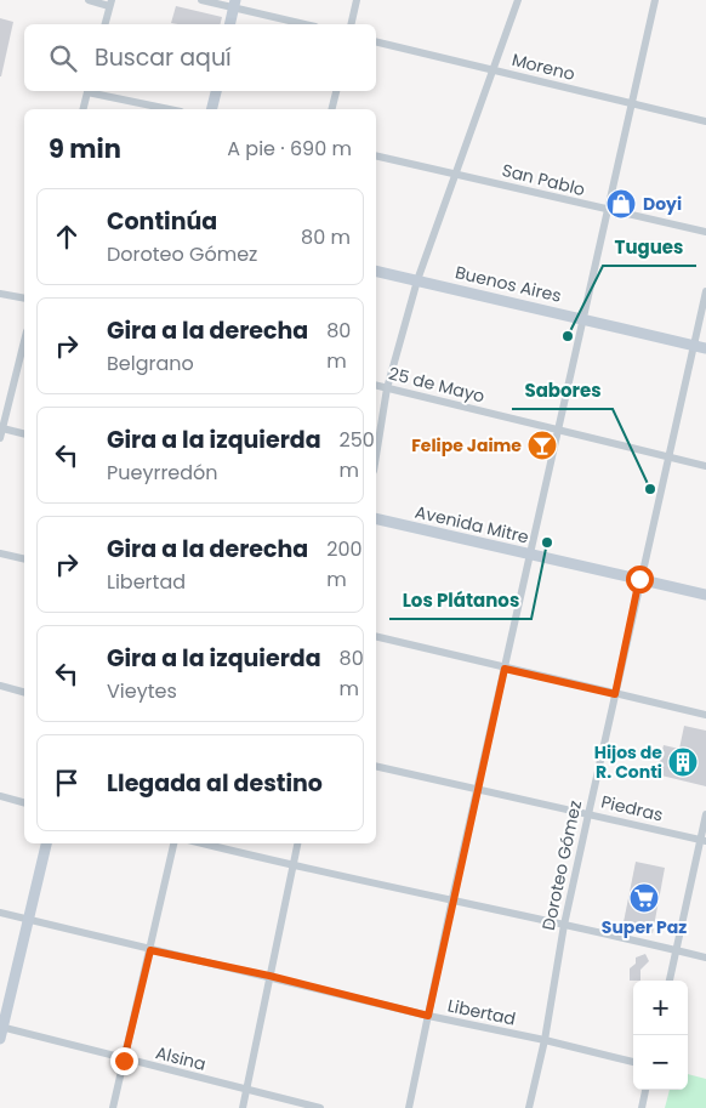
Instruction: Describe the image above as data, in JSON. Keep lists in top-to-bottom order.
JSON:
{
  "streets": {
    "street": [
      "Moreno",
      "San Pablo",
      "Buenos Aires",
      "25 de Mayo",
      "Avenida Mitre",
      "Piedras",
      "Doroteo Gómez",
      "Libertad",
      "Alsina"
    ]
  },
  "crossings": [
    ["Buenos Aires", "Doroteo Gómez"],
    ["25 de Mayo", "Doroteo Gómez"],
    ["Avenida Mitre", "Doroteo Gómez"],
    ["Piedras", "Doroteo Gómez"],
    ["Doroteo Gómez", "Libertad"]
  ],
  "places": {
    "shop": ["Doyi"],
    "other": ["Tugues", "Sabores", "Los Plátanos"],
    "bar": ["Felipe Jaime"],
    "building": ["Hijos de R. Conti"],
    "supermarket": ["Super Paz"]
  },
  "page": {
    "search": "Buscar aquí",
    "heading": ["9 min", "A pie · 690 m"],
    "list": [
      ["Continúa", "Doroteo Gómez", "80 m"],
      ["Gira a la derecha", "Belgrano", "80 m"],
      ["Gira a la izquierda", "Pueyrredón", "250 m"],
      ["Gira a la derecha", "Libertad", "200 m"],
      ["Gira a la izquierda", "Vieytes", "80 m"],
      "Llegada al destino"
    ],
    "map_buttons": ["+", "−"]
  }
}
